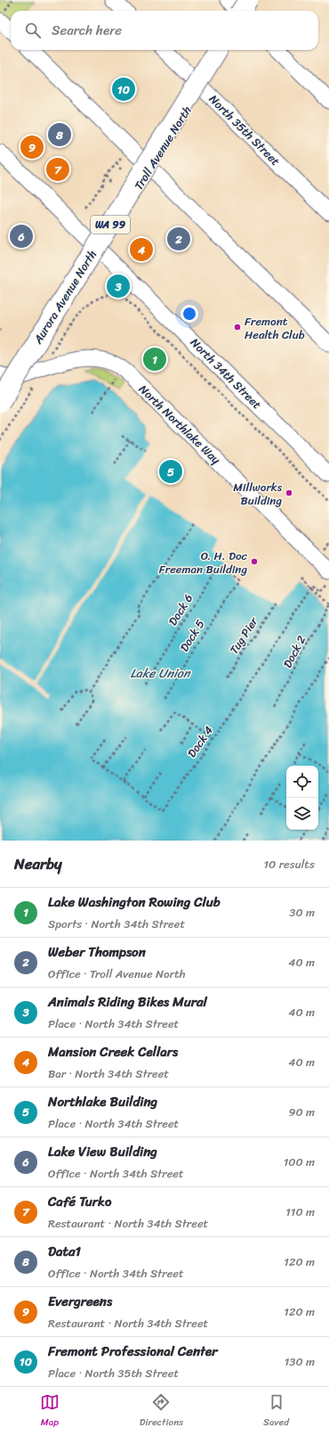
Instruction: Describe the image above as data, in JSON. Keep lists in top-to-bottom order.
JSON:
{
  "streets": {
    "highway": ["WA 99", "Aurora Avenue North"],
    "street": [
      "North 35th Street",
      "Troll Avenue North",
      "North 34th Street",
      "North Northlake Way"
    ],
    "path": [
      "Dock 6",
      "Dock 5",
      "Tug Pier",
      "Dock 2",
      "Dock 4"
    ]
  },
  "crossings": [
    ["North 35th Street", "Troll Avenue North"],
    ["Troll Avenue North", "North 34th Street"],
    ["Troll Avenue North", "North Northlake Way"],
    ["Dock 6", "Dock 5"]
  ],
  "water": ["Lake Union"],
  "places": ["Fremont Health Club", "Millworks Building", "O. H. Doc Freeman Building"],
  "page": {
    "search": "Search here",
    "pins": [
      "10",
      "8",
      "9",
      "7",
      "6",
      "2",
      "4",
      "3",
      "1",
      "5"
    ],
    "heading": ["Nearby", "10 results"],
    "list": [
      {
        "mark": "1",
        "name": "Lake Washington Rowing Club",
        "note": "Sports · North 34th Street",
        "value": "30 m"
      },
      {
        "mark": "2",
        "name": "Weber Thompson",
        "note": "Office · Troll Avenue North",
        "value": "40 m"
      },
      {
        "mark": "3",
        "name": "Animals Riding Bikes Mural",
        "note": "Place · North 34th Street",
        "value": "40 m"
      },
      {
        "mark": "4",
        "name": "Mansion Creek Cellars",
        "note": "Bar · North 34th Street",
        "value": "40 m"
      },
      {
        "mark": "5",
        "name": "Northlake Building",
        "note": "Place · North 34th Street",
        "value": "90 m"
      },
      {
        "mark": "6",
        "name": "Lake View Building",
        "note": "Office · North 34th Street",
        "value": "100 m"
      },
      {
        "mark": "7",
        "name": "Café Turko",
        "note": "Restaurant · North 34th Street",
        "value": "110 m"
      },
      {
        "mark": "8",
        "name": "Data1",
        "note": "Office · North 34th Street",
        "value": "120 m"
      },
      {
        "mark": "9",
        "name": "Evergreens",
        "note": "Restaurant · North 34th Street",
        "value": "120 m"
      },
      {
        "mark": "10",
        "name": "Fremont Professional Center",
        "note": "Place · North 35th Street",
        "value": "130 m"
      }
    ],
    "nav": ["Map", "Directions", "Saved"]
  }
}
